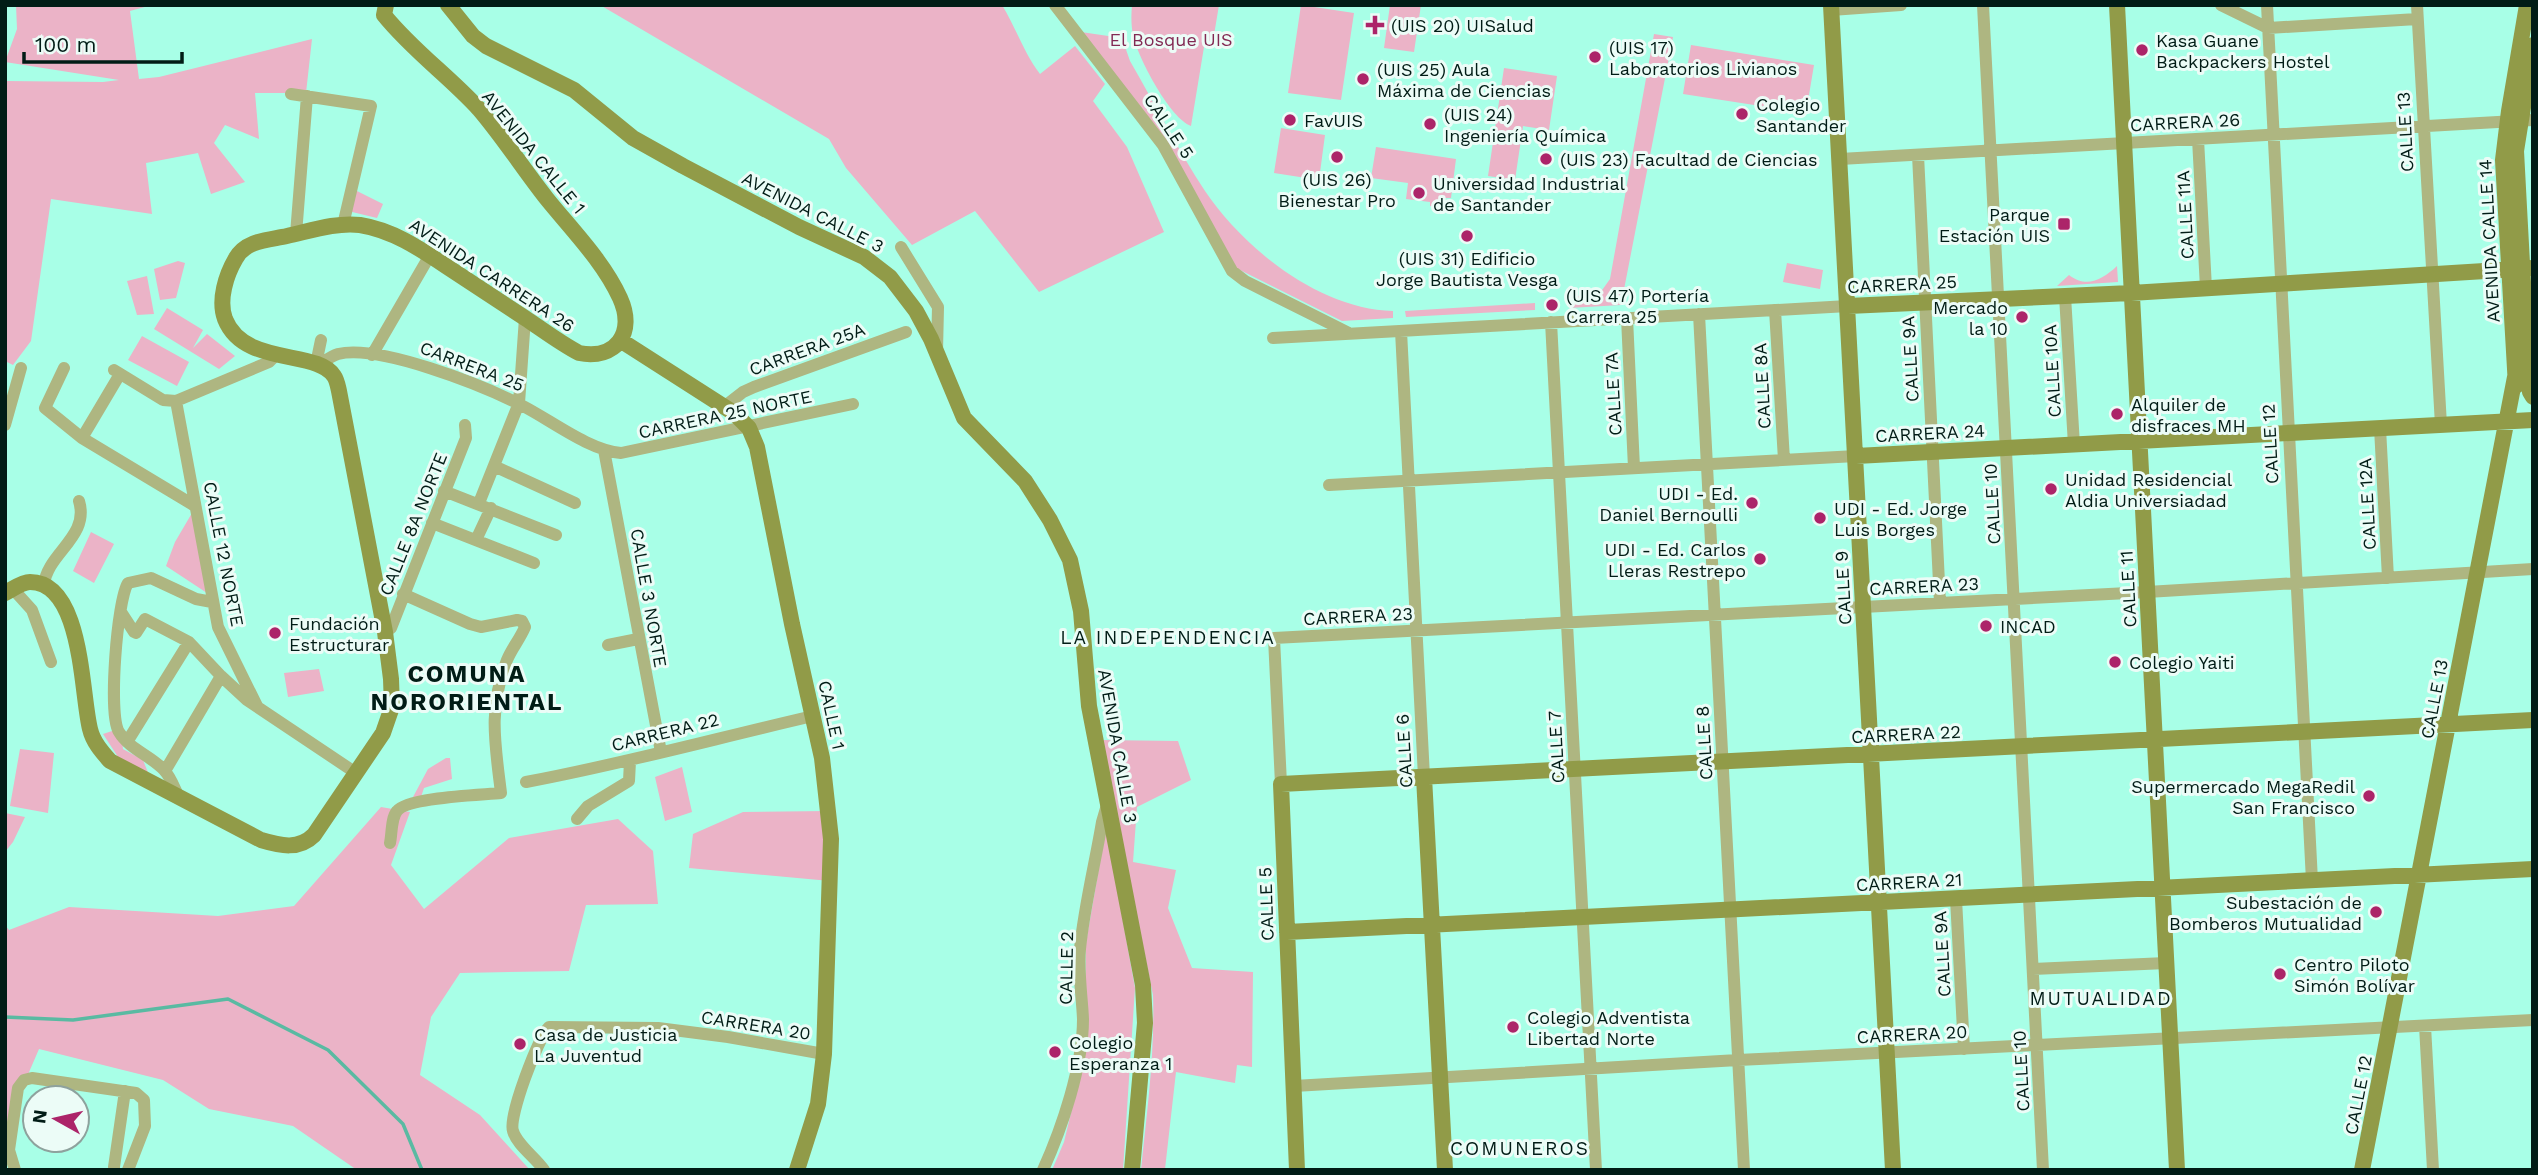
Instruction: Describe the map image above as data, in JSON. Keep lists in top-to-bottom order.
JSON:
{
  "streets": {
    "street": [
      "CARRERA 26",
      "CALLE 5",
      "CALLE 13",
      "AVENIDA CALLE 1",
      "AVENIDA CALLE 3",
      "CALLE 11A",
      "AVENIDA CALLE 14",
      "AVENIDA CARRERA 26",
      "CARRERA 25",
      "CARRERA 25A",
      "CALLE 9A",
      "CALLE 10A",
      "CALLE 8A",
      "CALLE 7A",
      "CARRERA 25 NORTE",
      "CARRERA 24",
      "CALLE 12",
      "CALLE 10",
      "CALLE 12A",
      "CALLE 8A NORTE",
      "CALLE 12 NORTE",
      "CARRERA 23",
      "CALLE 9",
      "CALLE 11",
      "CALLE 3 NORTE",
      "CALLE 1",
      "CARRERA 22",
      "CALLE 8",
      "CALLE 7",
      "CALLE 6",
      "CARRERA 21",
      "CALLE 2",
      "CARRERA 20"
    ]
  },
  "crossings": [
    ["CARRERA 26", "CALLE 13"],
    ["CARRERA 26", "CALLE 11A"],
    ["CARRERA 26", "AVENIDA CALLE 14"],
    ["CARRERA 26", "CALLE 9A"],
    ["CARRERA 26", "CALLE 12"],
    ["CARRERA 26", "CALLE 10"],
    ["CARRERA 26", "CALLE 9"],
    ["CARRERA 26", "CALLE 11"],
    ["CALLE 5", "CARRERA 25"],
    ["CALLE 5", "CARRERA 23"],
    ["CALLE 5", "CARRERA 22"],
    ["CALLE 5", "CARRERA 21"],
    ["CALLE 5", "CARRERA 20"],
    ["CALLE 13", "AVENIDA CALLE 14"],
    ["CALLE 13", "CARRERA 25"],
    ["CALLE 13", "CARRERA 24"],
    ["CALLE 13", "CALLE 12"],
    ["CALLE 13", "CARRERA 23"],
    ["CALLE 13", "CARRERA 22"],
    ["CALLE 13", "CARRERA 21"],
    ["CALLE 13", "CARRERA 20"],
    ["AVENIDA CALLE 1", "AVENIDA CARRERA 26"],
    ["AVENIDA CALLE 1", "CALLE 1"],
    ["AVENIDA CALLE 3", "CALLE 2"],
    ["CALLE 11A", "CARRERA 25"],
    ["AVENIDA CALLE 14", "CARRERA 25"],
    ["AVENIDA CARRERA 26", "CALLE 1"],
    ["CARRERA 25", "CALLE 9A"],
    ["CARRERA 25", "CALLE 10A"],
    ["CARRERA 25", "CALLE 8A"],
    ["CARRERA 25", "CALLE 7A"],
    ["CARRERA 25", "CARRERA 25 NORTE"],
    ["CARRERA 25", "CALLE 12"],
    ["CARRERA 25", "CALLE 10"],
    ["CARRERA 25", "CALLE 9"],
    ["CARRERA 25", "CALLE 11"],
    ["CARRERA 25", "CALLE 3 NORTE"],
    ["CARRERA 25", "CALLE 8"],
    ["CARRERA 25", "CALLE 7"],
    ["CARRERA 25", "CALLE 6"],
    ["CARRERA 25A", "CALLE 1"],
    ["CALLE 9A", "CARRERA 24"],
    ["CALLE 9A", "CARRERA 23"],
    ["CALLE 9A", "CARRERA 21"],
    ["CALLE 9A", "CARRERA 20"],
    ["CALLE 10A", "CARRERA 24"],
    ["CALLE 8A", "CARRERA 24"],
    ["CALLE 7A", "CARRERA 24"],
    ["CARRERA 25 NORTE", "CALLE 3 NORTE"],
    ["CARRERA 25 NORTE", "CALLE 1"],
    ["CARRERA 24", "CALLE 12"],
    ["CARRERA 24", "CALLE 10"],
    ["CARRERA 24", "CALLE 12A"],
    ["CARRERA 24", "CALLE 9"],
    ["CARRERA 24", "CALLE 11"],
    ["CARRERA 24", "CALLE 8"],
    ["CARRERA 24", "CALLE 7"],
    ["CARRERA 24", "CALLE 6"],
    ["CALLE 12", "CARRERA 23"],
    ["CALLE 12", "CARRERA 22"],
    ["CALLE 12", "CARRERA 21"],
    ["CALLE 12", "CARRERA 20"],
    ["CALLE 10", "CARRERA 23"],
    ["CALLE 10", "CARRERA 22"],
    ["CALLE 10", "CARRERA 21"],
    ["CALLE 10", "CARRERA 20"],
    ["CALLE 12A", "CARRERA 23"],
    ["CARRERA 23", "CALLE 9"],
    ["CARRERA 23", "CALLE 11"],
    ["CARRERA 23", "CALLE 8"],
    ["CARRERA 23", "CALLE 7"],
    ["CARRERA 23", "CALLE 6"],
    ["CALLE 9", "CARRERA 22"],
    ["CALLE 9", "CARRERA 21"],
    ["CALLE 9", "CARRERA 20"],
    ["CALLE 11", "CARRERA 22"],
    ["CALLE 11", "CARRERA 21"],
    ["CALLE 11", "CARRERA 20"],
    ["CALLE 3 NORTE", "CARRERA 22"],
    ["CALLE 1", "CARRERA 22"],
    ["CALLE 1", "CARRERA 20"],
    ["CARRERA 22", "CALLE 8"],
    ["CARRERA 22", "CALLE 7"],
    ["CARRERA 22", "CALLE 6"],
    ["CALLE 8", "CARRERA 21"],
    ["CALLE 8", "CARRERA 20"],
    ["CALLE 7", "CARRERA 21"],
    ["CALLE 7", "CARRERA 20"],
    ["CALLE 6", "CARRERA 21"],
    ["CALLE 6", "CARRERA 20"]
  ],
  "districts": [
    "LA INDEPENDENCIA",
    "COMUNA NORORIENTAL",
    "MUTUALIDAD",
    "COMUNEROS"
  ],
  "parks": ["El Bosque UIS"],
  "places": {
    "health": ["(UIS 20) UISalud"],
    "other": [
      "Kasa Guane Backpackers Hostel",
      "(UIS 17) Laboratorios Livianos",
      "(UIS 25) Aula Máxima de Ciencias",
      "Colegio Santander",
      "FavUIS",
      "(UIS 24) Ingeniería Química",
      "(UIS 26) Bienestar Pro",
      "(UIS 23) Facultad de Ciencias",
      "Universidad Industrial de Santander",
      "(UIS 31) Edificio Jorge Bautista Vesga",
      "(UIS 47) Portería Carrera 25",
      "Mercado la 10",
      "Alquiler de disfraces MH",
      "Unidad Residencial Aldia Universiadad",
      "UDI - Ed. Daniel Bernoulli",
      "UDI - Ed. Jorge Luis Borges",
      "UDI - Ed. Carlos Lleras Restrepo",
      "INCAD",
      "Fundación Estructurar",
      "Colegio Yaiti",
      "Supermercado MegaRedil San Francisco",
      "Subestación de Bomberos Mutualidad",
      "Centro Piloto Simón Bolívar",
      "Colegio Adventista Libertad Norte",
      "Casa de Justicia La Juventud",
      "Colegio Esperanza 1"
    ],
    "transit": ["Parque Estación UIS"]
  },
  "scale_bar": "100 m",
  "north": "left"
}
